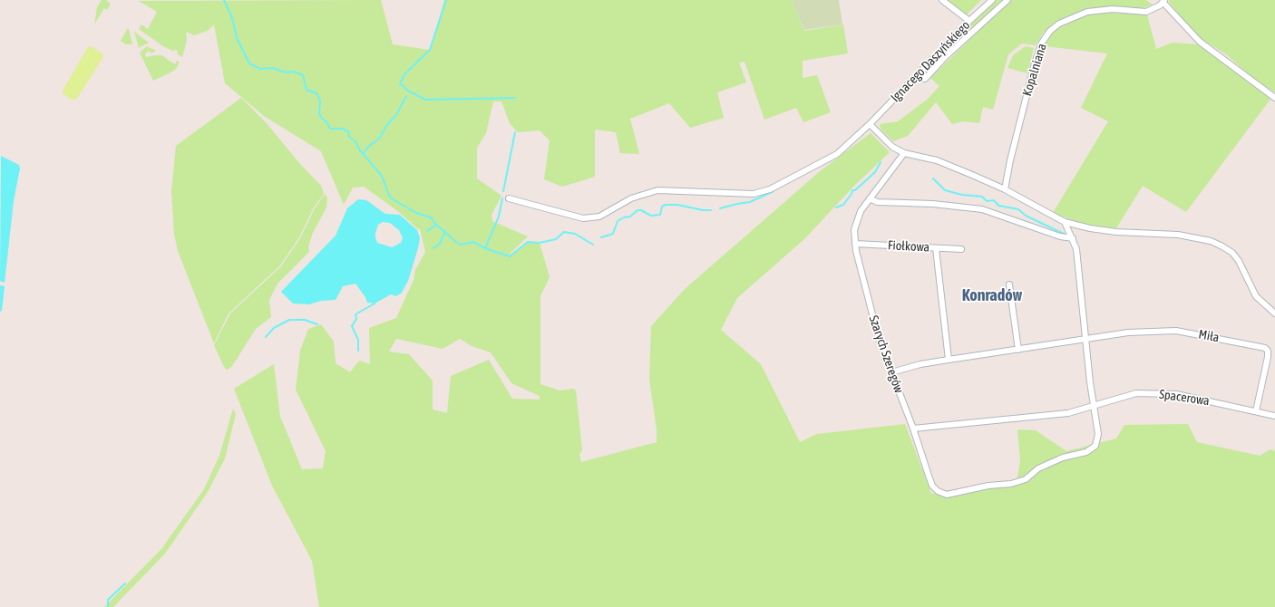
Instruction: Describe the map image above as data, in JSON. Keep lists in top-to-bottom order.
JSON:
{
  "streets": {
    "street": [
      "Ignacego Daszyńskiego",
      "Kopalniana",
      "Fiołkowa",
      "Miła",
      "Szarych Szeregów",
      "Spacerowa"
    ]
  },
  "crossings": [
    ["Fiołkowa", "Szarych Szeregów"],
    ["Miła", "Szarych Szeregów"],
    ["Miła", "Spacerowa"],
    ["Szarych Szeregów", "Spacerowa"]
  ],
  "districts": ["Konradów"]
}
